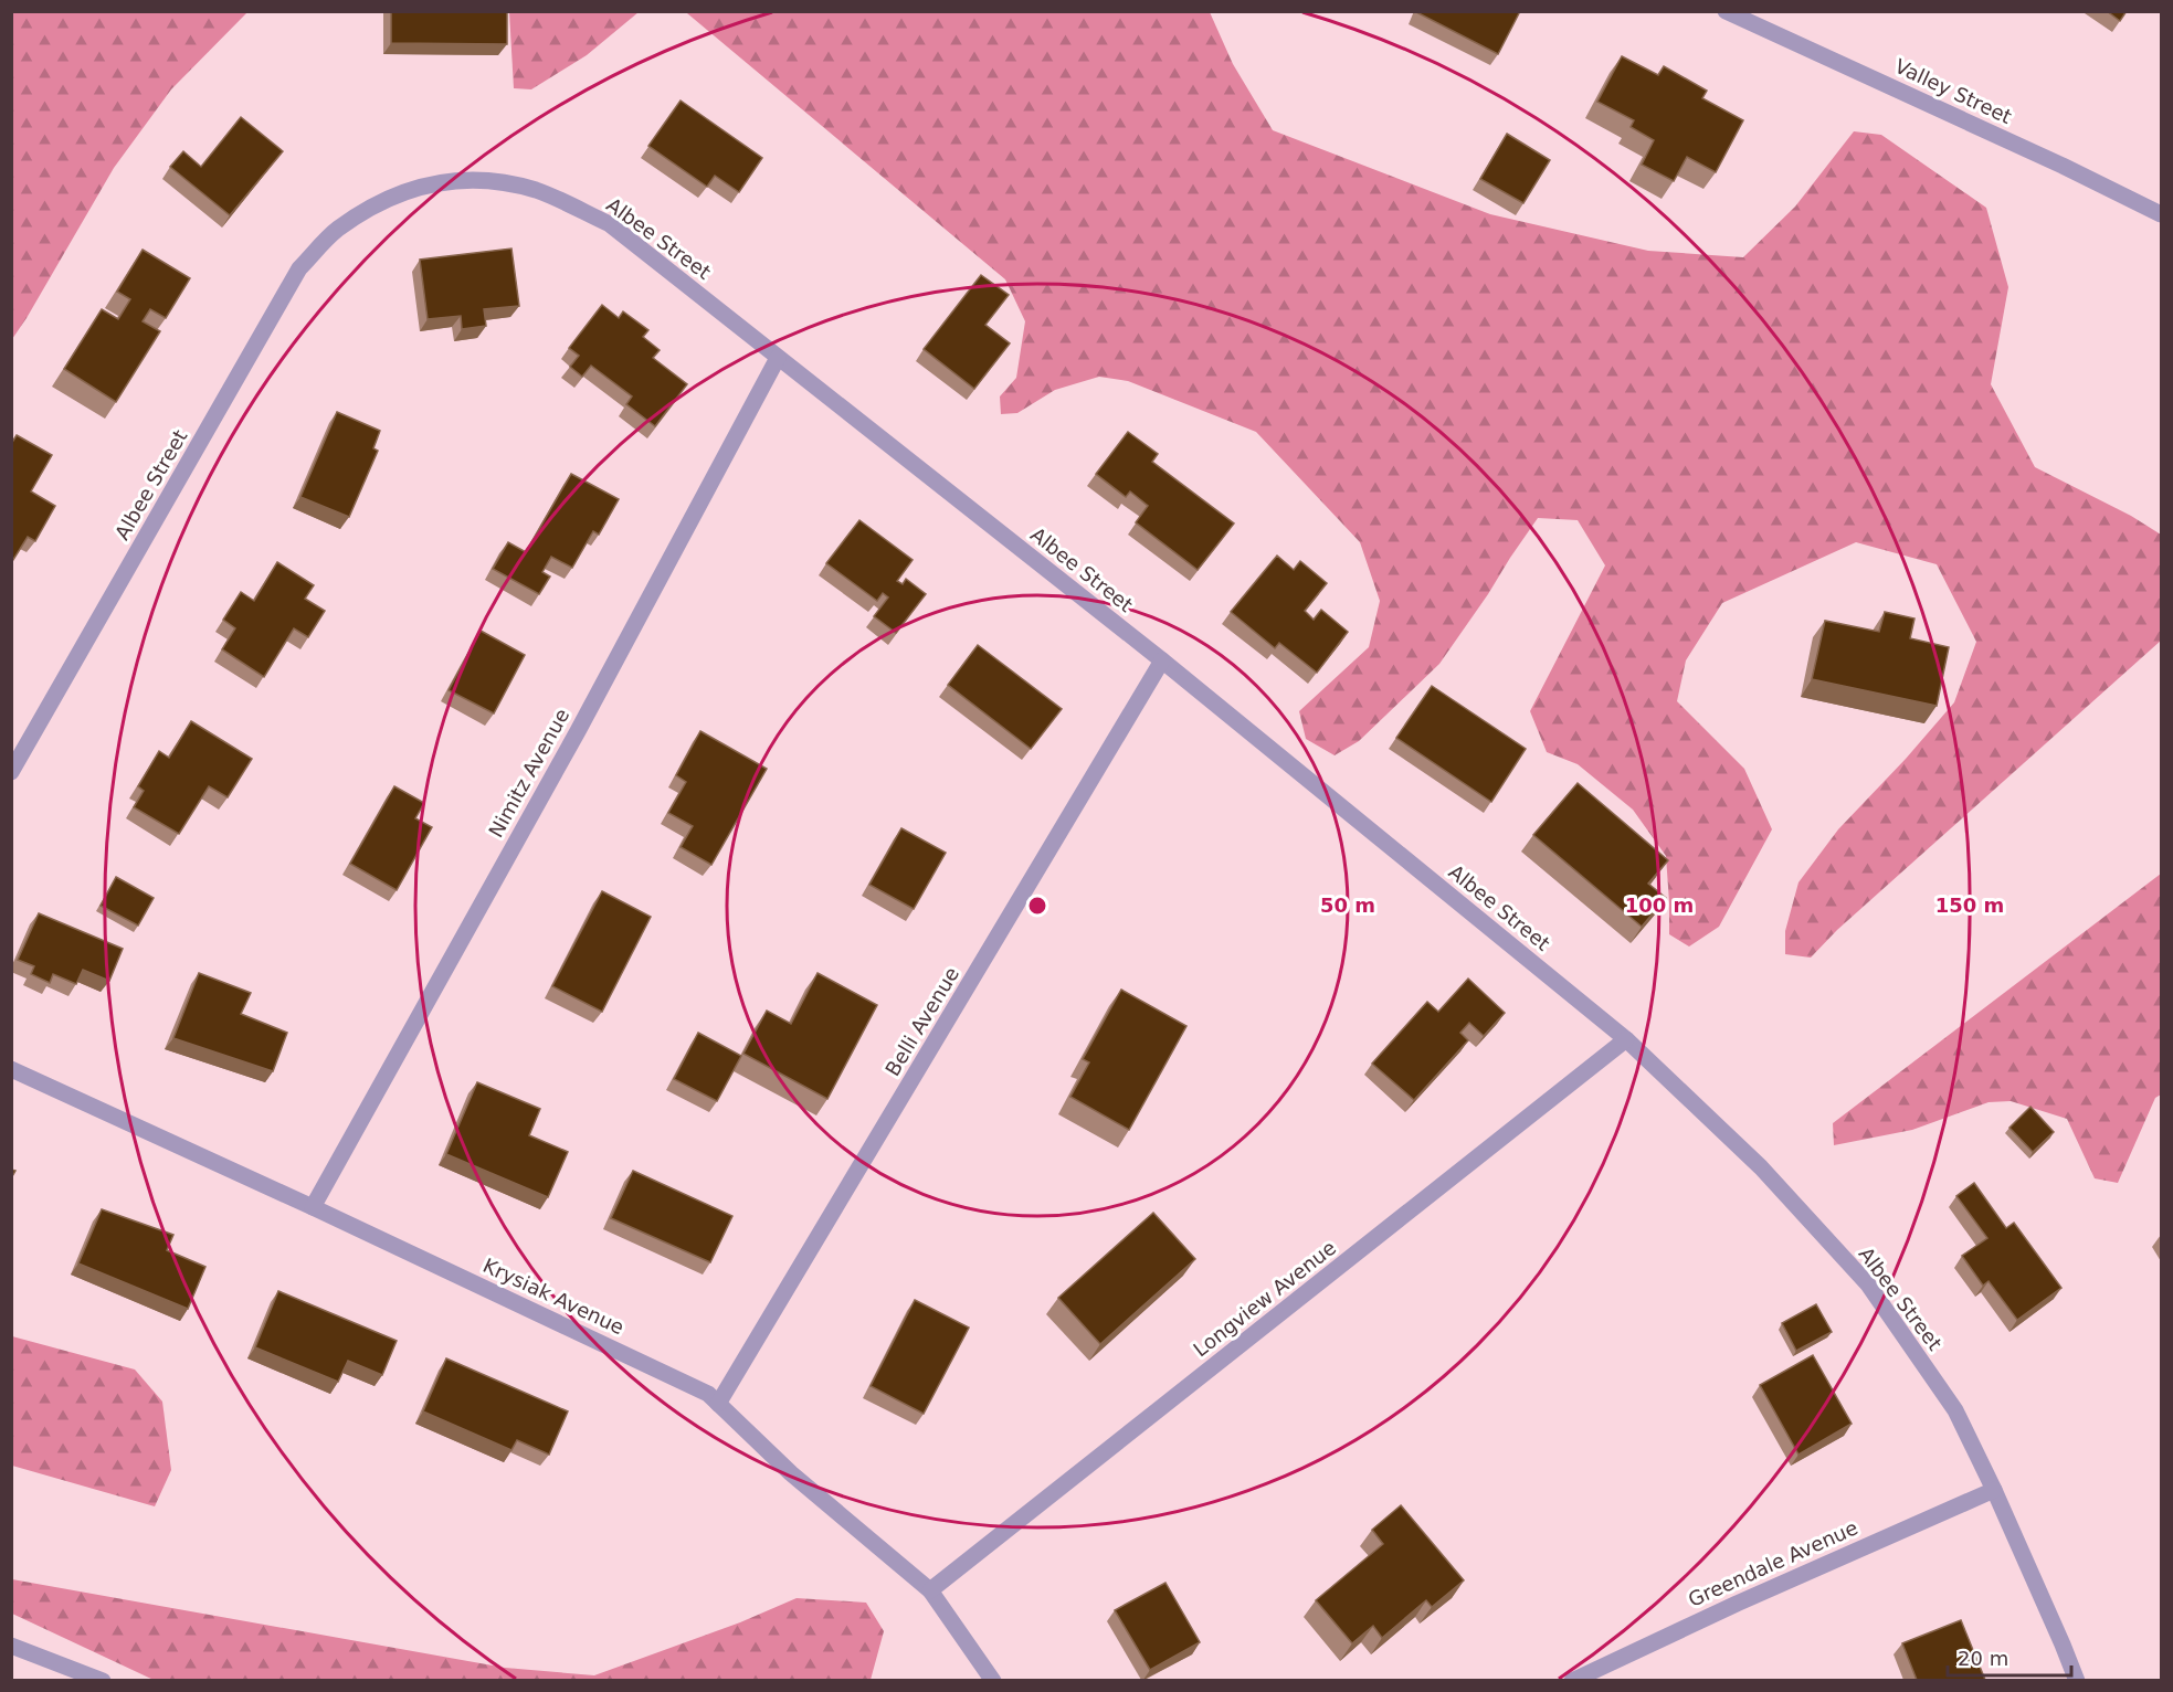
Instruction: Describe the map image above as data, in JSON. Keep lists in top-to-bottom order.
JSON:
{
  "streets": {
    "street": [
      "Valley Street",
      "Albee Street",
      "Nimitz Avenue",
      "Belli Avenue",
      "Krysiak Avenue",
      "Longview Avenue",
      "Greendale Avenue"
    ]
  },
  "crossings": [
    ["Albee Street", "Nimitz Avenue"],
    ["Albee Street", "Belli Avenue"],
    ["Albee Street", "Longview Avenue"],
    ["Albee Street", "Greendale Avenue"],
    ["Nimitz Avenue", "Krysiak Avenue"],
    ["Belli Avenue", "Krysiak Avenue"],
    ["Krysiak Avenue", "Longview Avenue"]
  ],
  "scale_bar": "20 m",
  "rings": ["50 m", "100 m", "150 m"]
}
